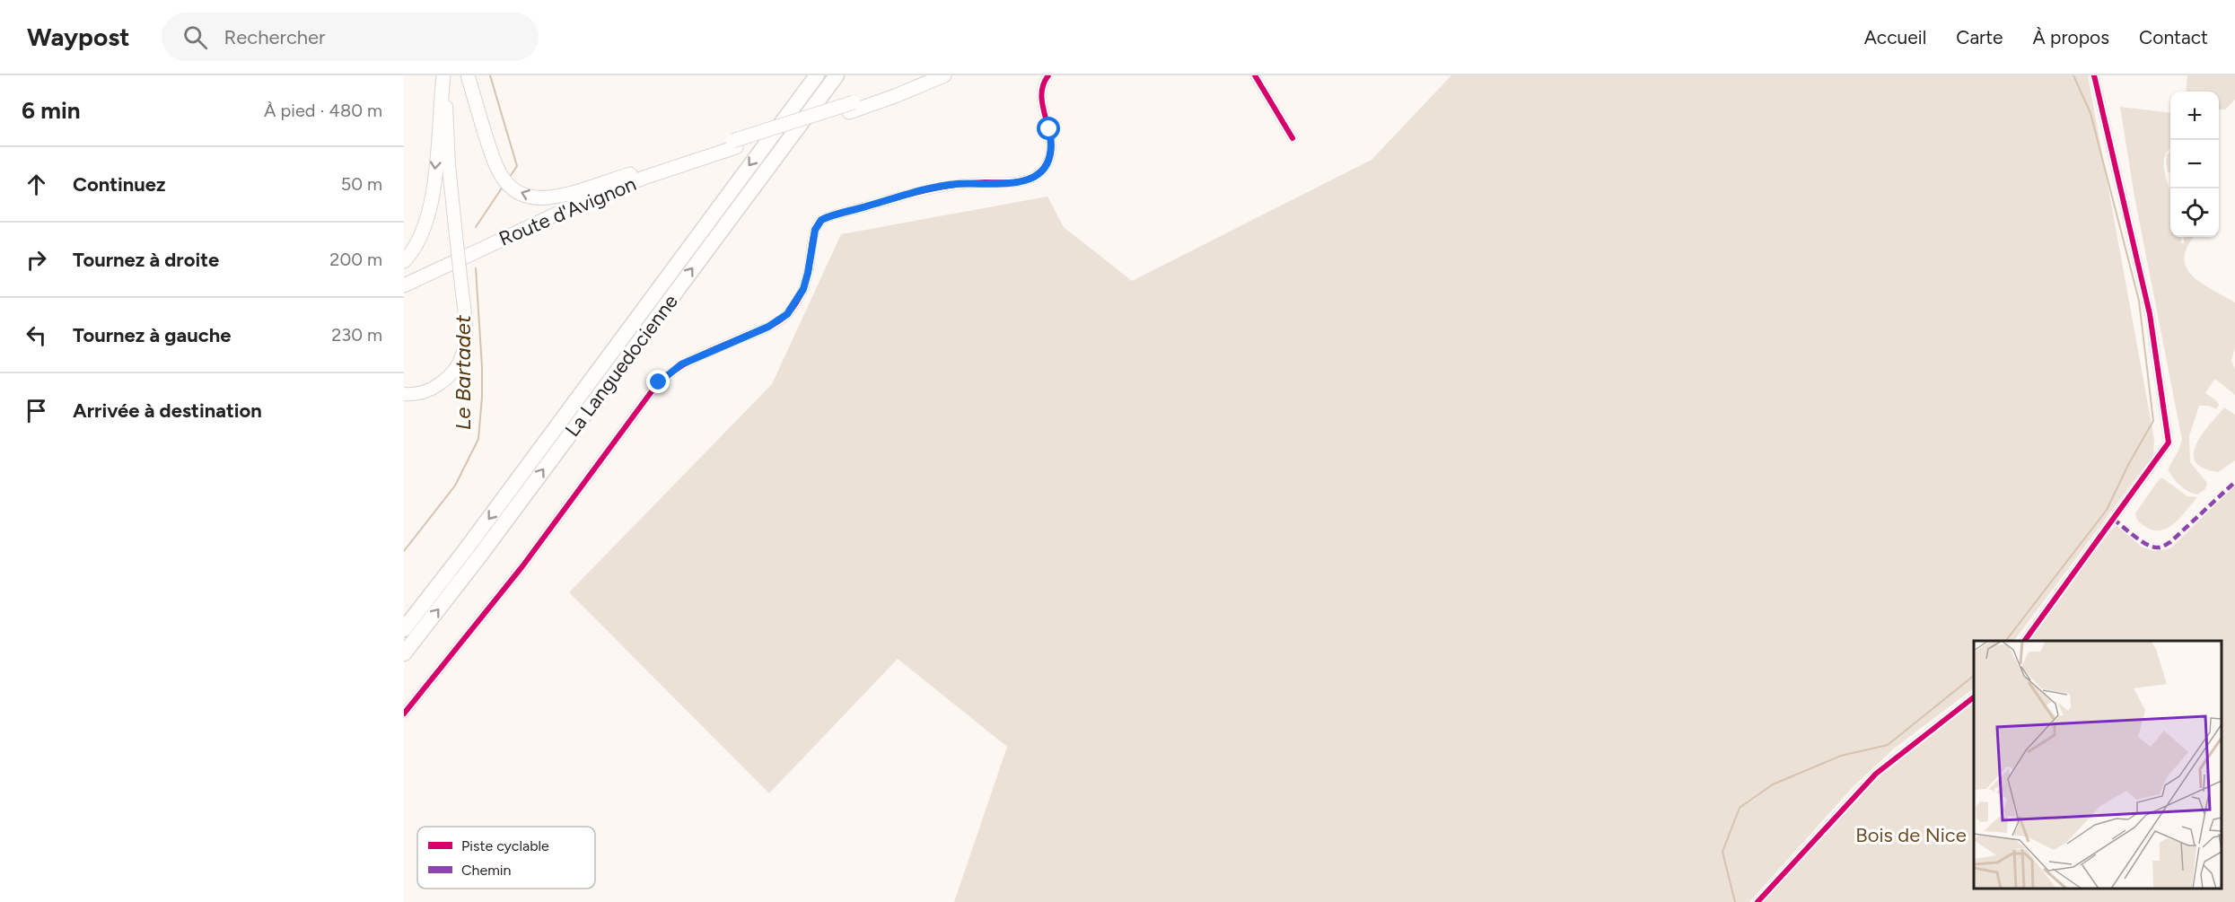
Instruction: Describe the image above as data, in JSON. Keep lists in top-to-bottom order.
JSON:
{
  "streets": {
    "highway": ["La Languedocienne"],
    "main road": ["Route d'Avignon"]
  },
  "water": ["Le Bartadet"],
  "parks": ["Bois de Nice"],
  "legend": ["Piste cyclable", "Chemin"],
  "page": {
    "header": "Waypost",
    "search": "Rechercher",
    "nav": [
      "Accueil",
      "Carte",
      "À propos",
      "Contact"
    ],
    "heading": ["6 min", "À pied · 480 m"],
    "map_buttons": ["+", "−"],
    "list": [
      ["Continuez", "50 m"],
      ["Tournez à droite", "200 m"],
      ["Tournez à gauche", "230 m"],
      "Arrivée à destination"
    ]
  }
}
